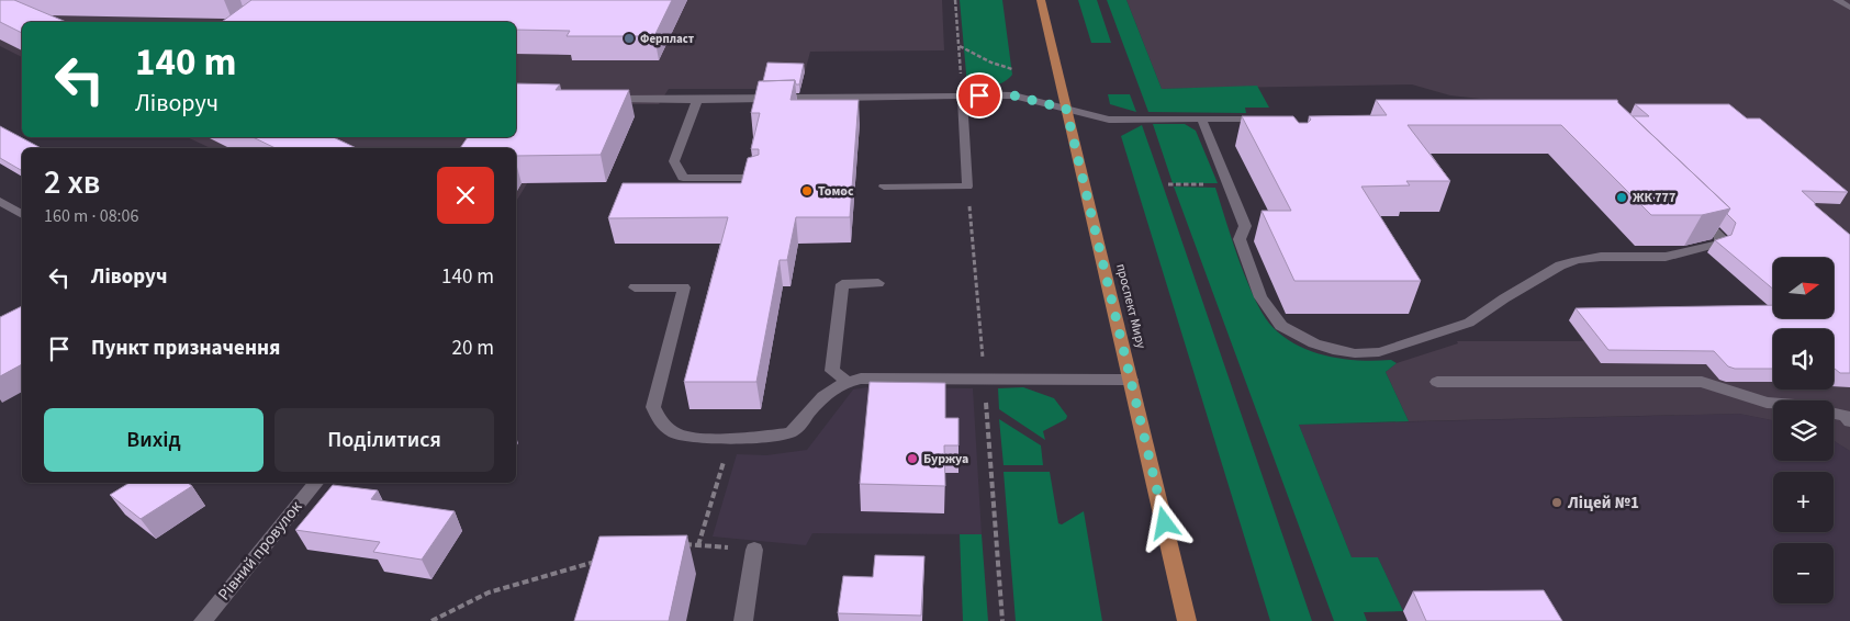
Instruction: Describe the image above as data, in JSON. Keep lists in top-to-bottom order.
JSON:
{
  "streets": {
    "main road": ["проспект Миру"],
    "street": ["Рівний провулок"]
  },
  "places": [
    "Ферпласт",
    "Томос",
    "ЖК 777",
    "Буржуа",
    "Ліцей №1"
  ],
  "north": "right",
  "page": {
    "turn": ["140 m", "Ліворуч"],
    "heading": ["2 хв", "160 m · 08:06"],
    "list": [
      {
        "name": "Ліворуч",
        "value": "140 m"
      },
      {
        "name": "Пункт призначення",
        "value": "20 m"
      }
    ],
    "map_buttons": ["+", "−"],
    "buttons": ["Вихід", "Поділитися"]
  }
}
